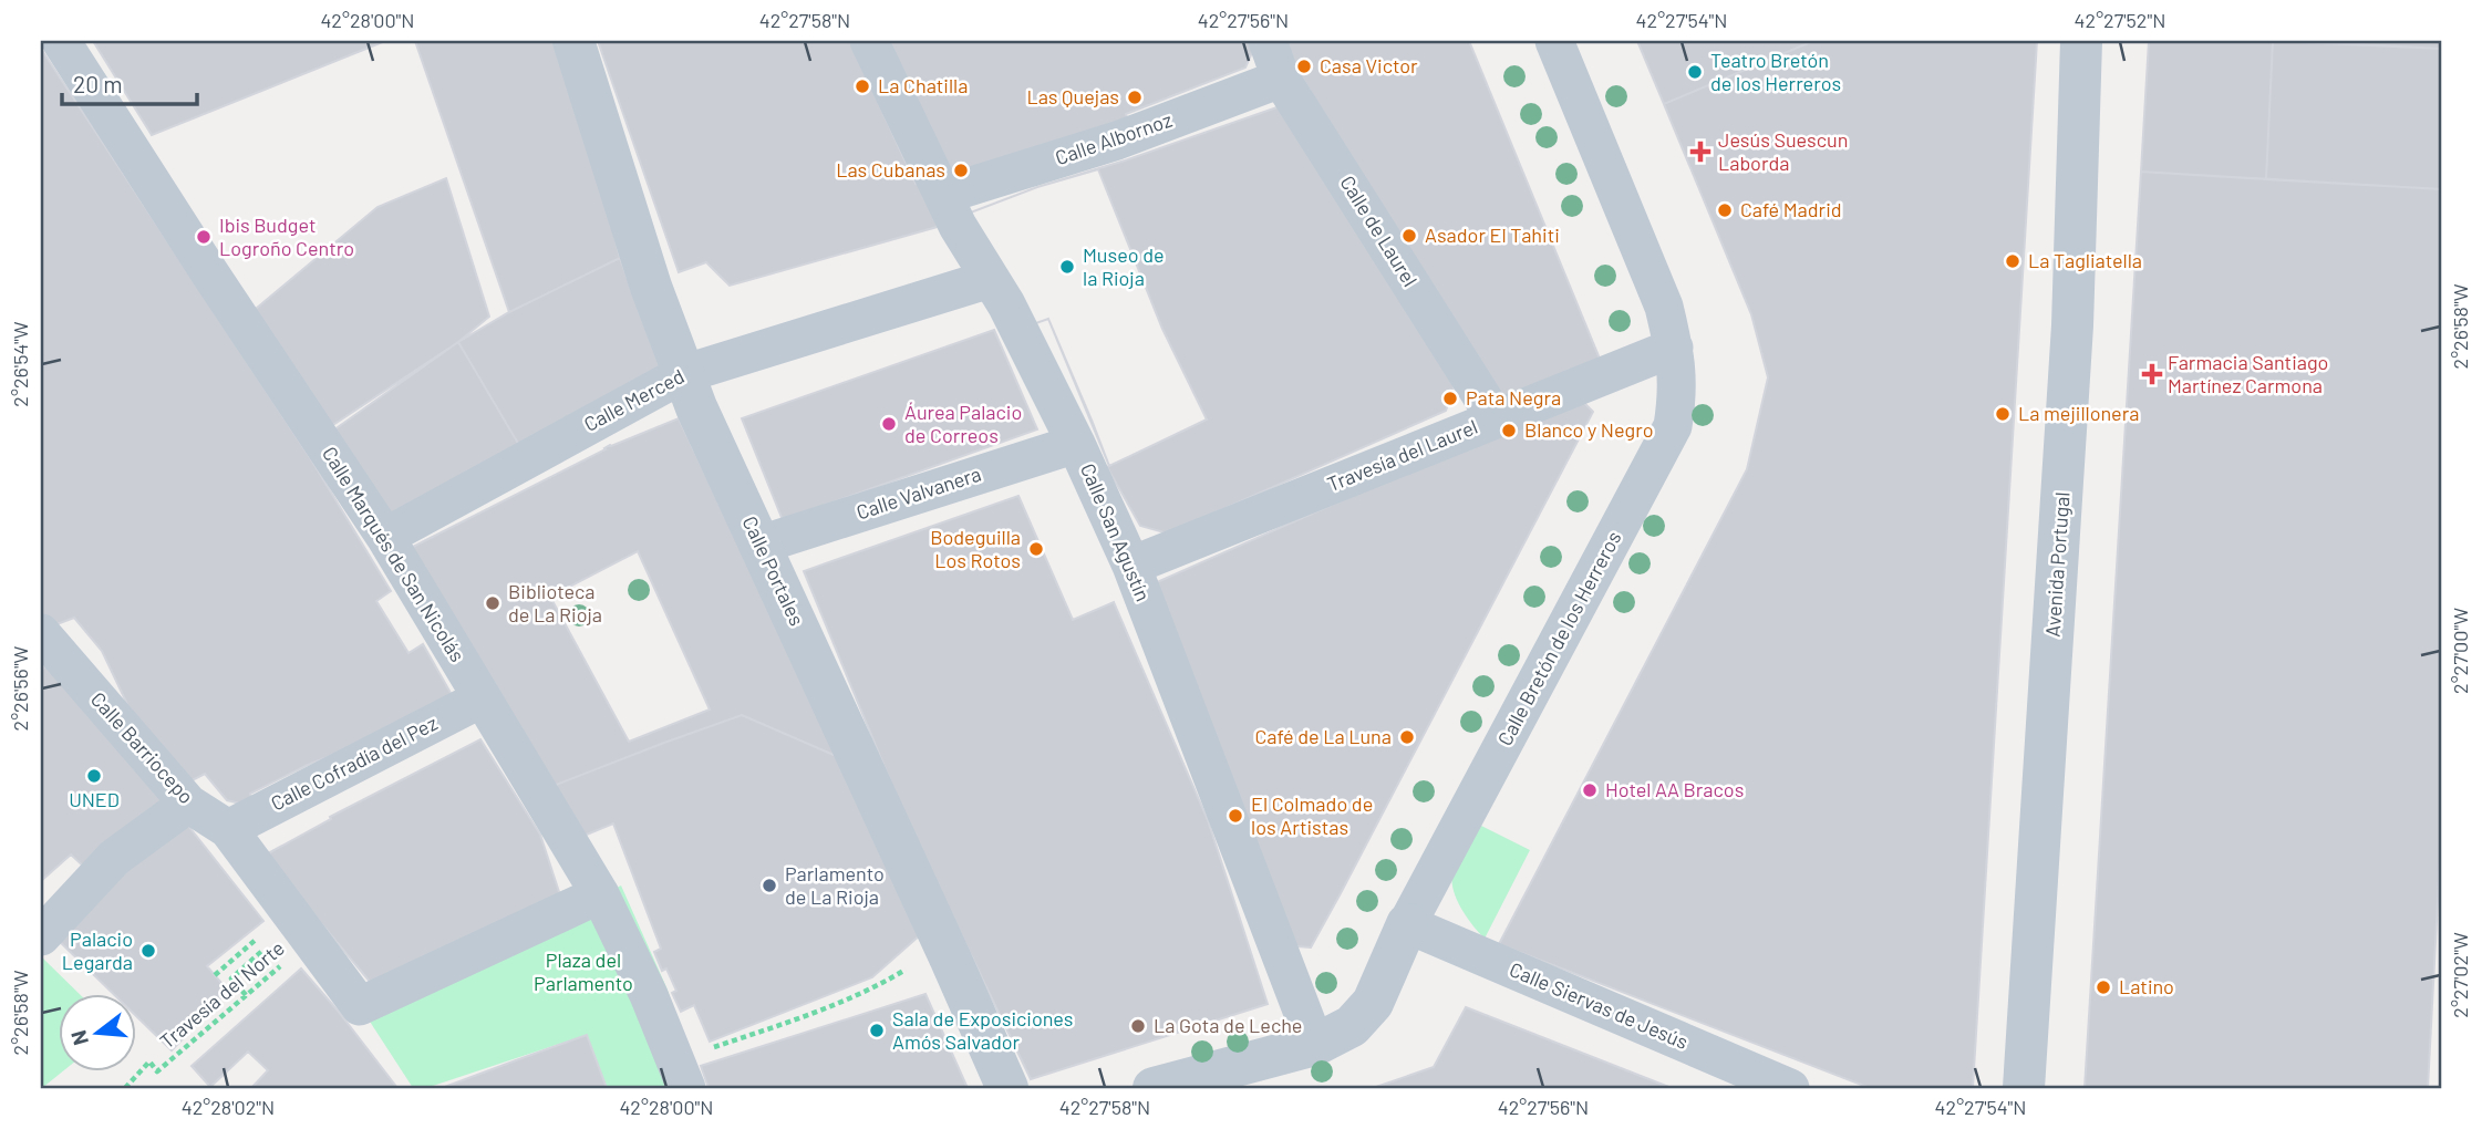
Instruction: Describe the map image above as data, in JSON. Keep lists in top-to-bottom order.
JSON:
{
  "streets": {
    "street": [
      "Calle Albornoz",
      "Calle de Laurel",
      "Calle Merced",
      "Travesía del Laurel",
      "Calle Valvanera",
      "Calle San Agustín",
      "Calle Marqués de San Nicolás",
      "Avenida Portugal",
      "Calle Portales",
      "Calle Bretón de los Herreros",
      "Calle Barriocepo",
      "Calle Cofradía del Pez",
      "Calle Siervas de Jesús"
    ],
    "path": ["Travesía del Norte"]
  },
  "crossings": [
    ["Calle Albornoz", "Calle de Laurel"],
    ["Calle Albornoz", "Calle San Agustín"],
    ["Calle de Laurel", "Travesía del Laurel"],
    ["Calle Merced", "Calle San Agustín"],
    ["Calle Merced", "Calle Marqués de San Nicolás"],
    ["Calle Merced", "Calle Portales"],
    ["Travesía del Laurel", "Calle San Agustín"],
    ["Travesía del Laurel", "Calle Bretón de los Herreros"],
    ["Calle Valvanera", "Calle San Agustín"],
    ["Calle Valvanera", "Calle Portales"],
    ["Calle San Agustín", "Calle Bretón de los Herreros"],
    ["Calle Marqués de San Nicolás", "Calle Barriocepo"],
    ["Calle Marqués de San Nicolás", "Calle Cofradía del Pez"],
    ["Calle Bretón de los Herreros", "Calle Siervas de Jesús"],
    ["Calle Barriocepo", "Calle Cofradía del Pez"],
    ["Calle Barriocepo", "Travesía del Norte"]
  ],
  "parks": ["Plaza del Parlamento"],
  "places": {
    "other": [
      "Casa Victor",
      "Teatro Bretón de los Herreros",
      "La Chatilla",
      "Las Quejas",
      "Las Cubanas",
      "Café Madrid",
      "Asador El Tahiti",
      "Ibis Budget Logroño Centro",
      "La Tagliatella",
      "Museo de la Rioja",
      "Pata Negra",
      "La mejillonera",
      "Áurea Palacio de Correos",
      "Blanco y Negro",
      "Bodeguilla Los Rotos",
      "Biblioteca de La Rioja",
      "Café de La Luna",
      "UNED",
      "Hotel AA Bracos",
      "El Colmado de los Artistas",
      "Parlamento de La Rioja",
      "Palacio Legarda",
      "Latino",
      "La Gota de Leche",
      "Sala de Exposiciones Amós Salvador"
    ],
    "health": ["Jesús Suescun Laborda", "Farmacia Santiago Martínez Carmona"]
  },
  "scale_bar": "20 m",
  "north": "left",
  "coordinates": [
    "42°28'00\"N",
    "42°27'58\"N",
    "42°27'56\"N",
    "42°27'54\"N",
    "42°27'52\"N",
    "2°26'58\"W",
    "2°26'54\"W",
    "2°27'00\"W",
    "2°26'56\"W",
    "2°27'02\"W",
    "42°28'02\"N"
  ]
}
